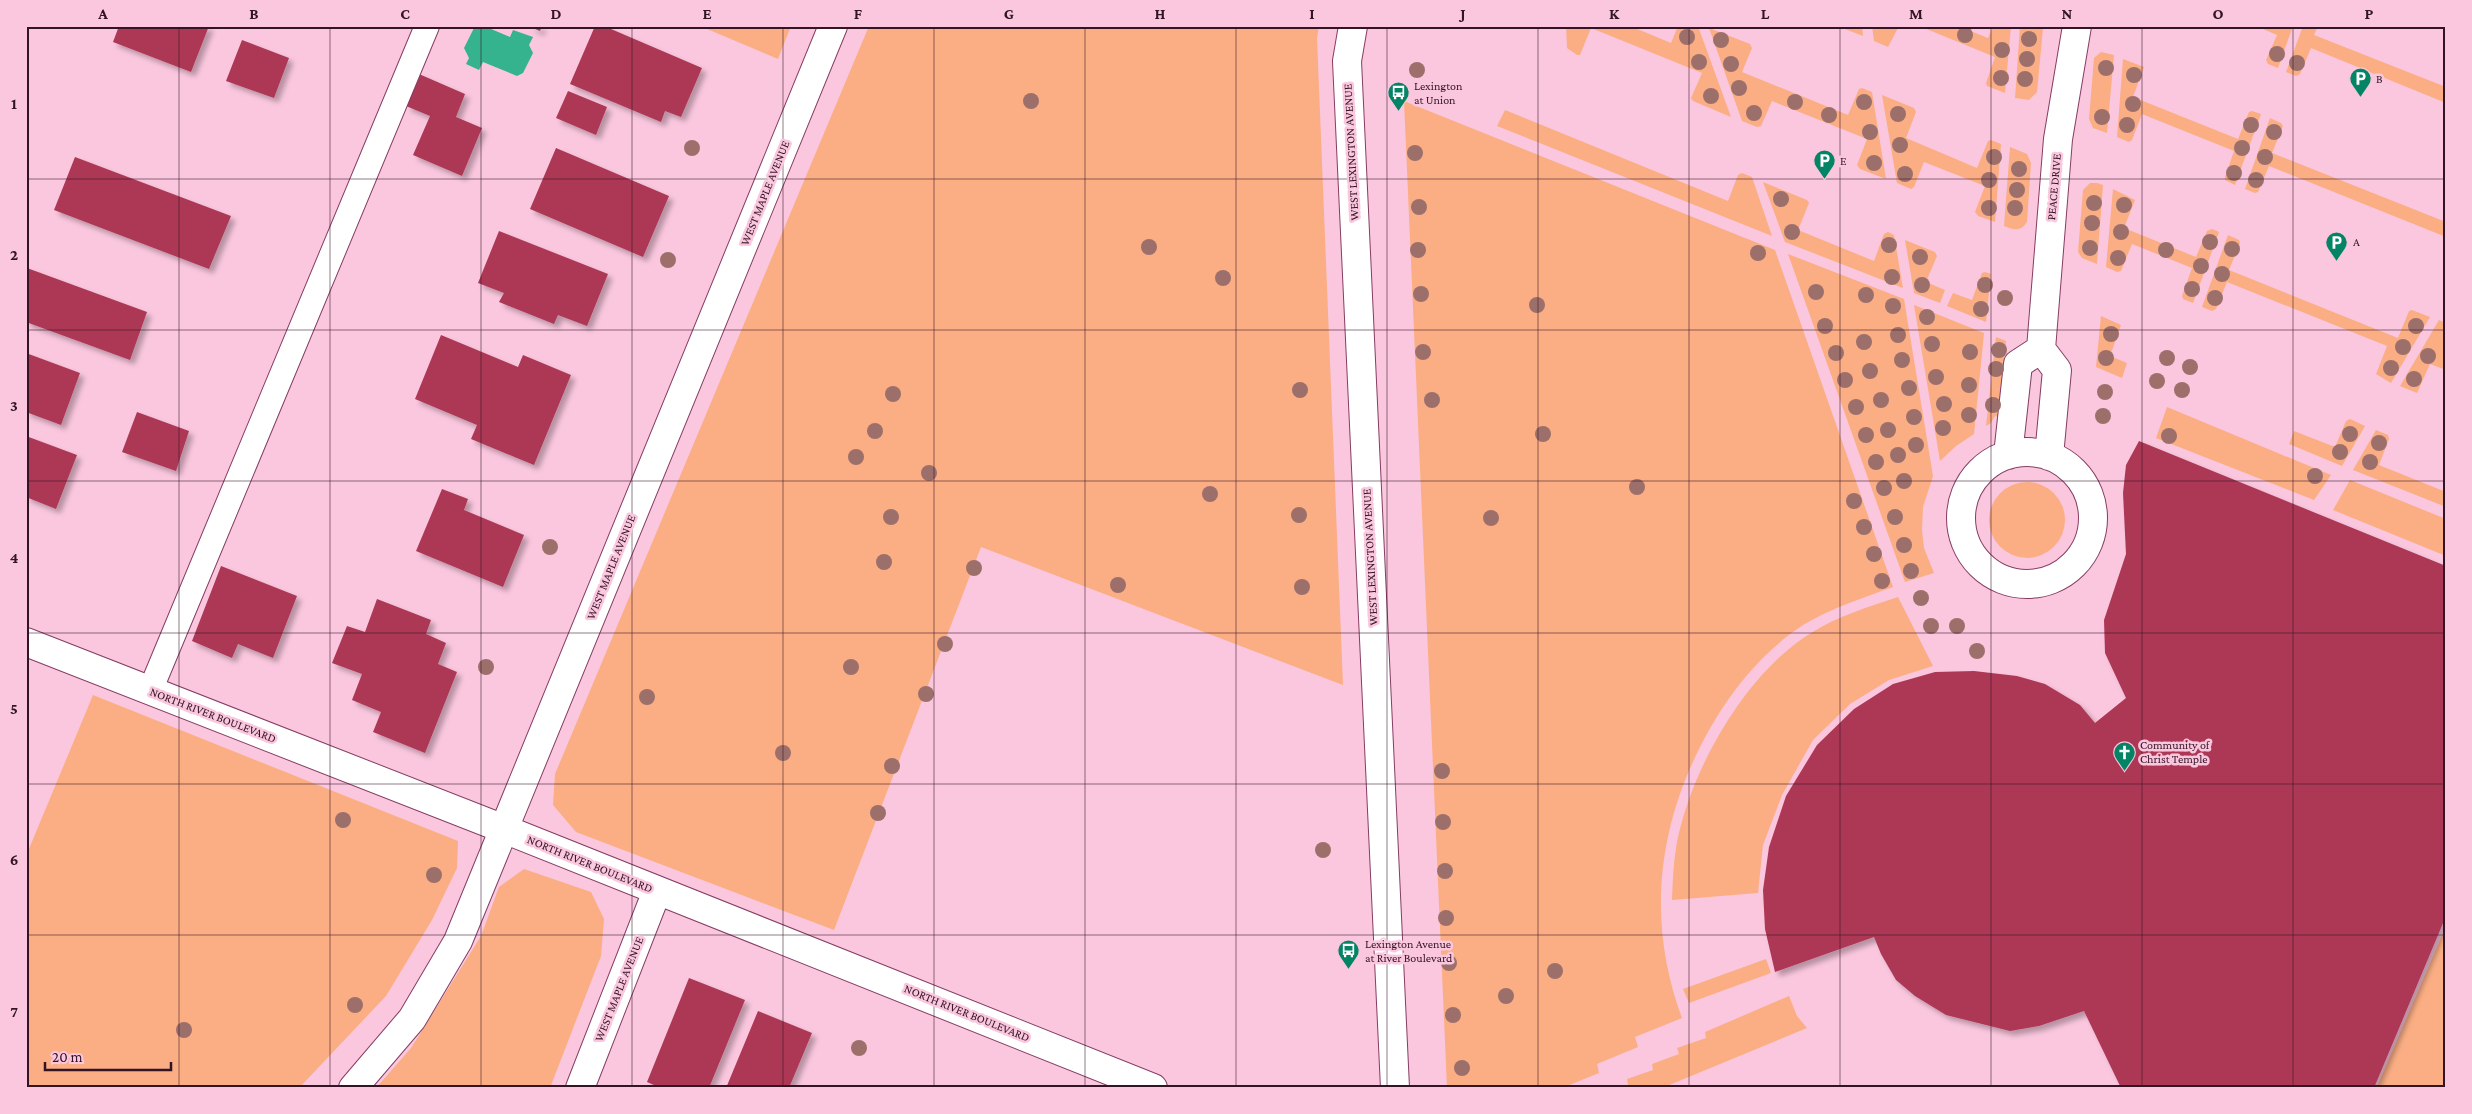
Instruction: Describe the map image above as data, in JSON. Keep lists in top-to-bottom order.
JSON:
{
  "streets": {
    "street": [
      "WEST LEXINGTON AVENUE",
      "PEACE DRIVE",
      "WEST MAPLE AVENUE",
      "NORTH RIVER BOULEVARD"
    ]
  },
  "crossings": [
    ["WEST MAPLE AVENUE", "NORTH RIVER BOULEVARD"]
  ],
  "places": {
    "parking": ["B", "E", "A"],
    "bus stop": ["Lexington at Union", "Lexington Avenue at River Boulevard"],
    "church": ["Community of Christ Temple"]
  },
  "scale_bar": "20 m",
  "grid": {
    "columns": [
      "A",
      "B",
      "C",
      "D",
      "E",
      "F",
      "G",
      "H",
      "I",
      "J",
      "K",
      "L",
      "M",
      "N",
      "O",
      "P"
    ],
    "rows": [
      "1",
      "2",
      "3",
      "4",
      "5",
      "6",
      "7"
    ]
  }
}
